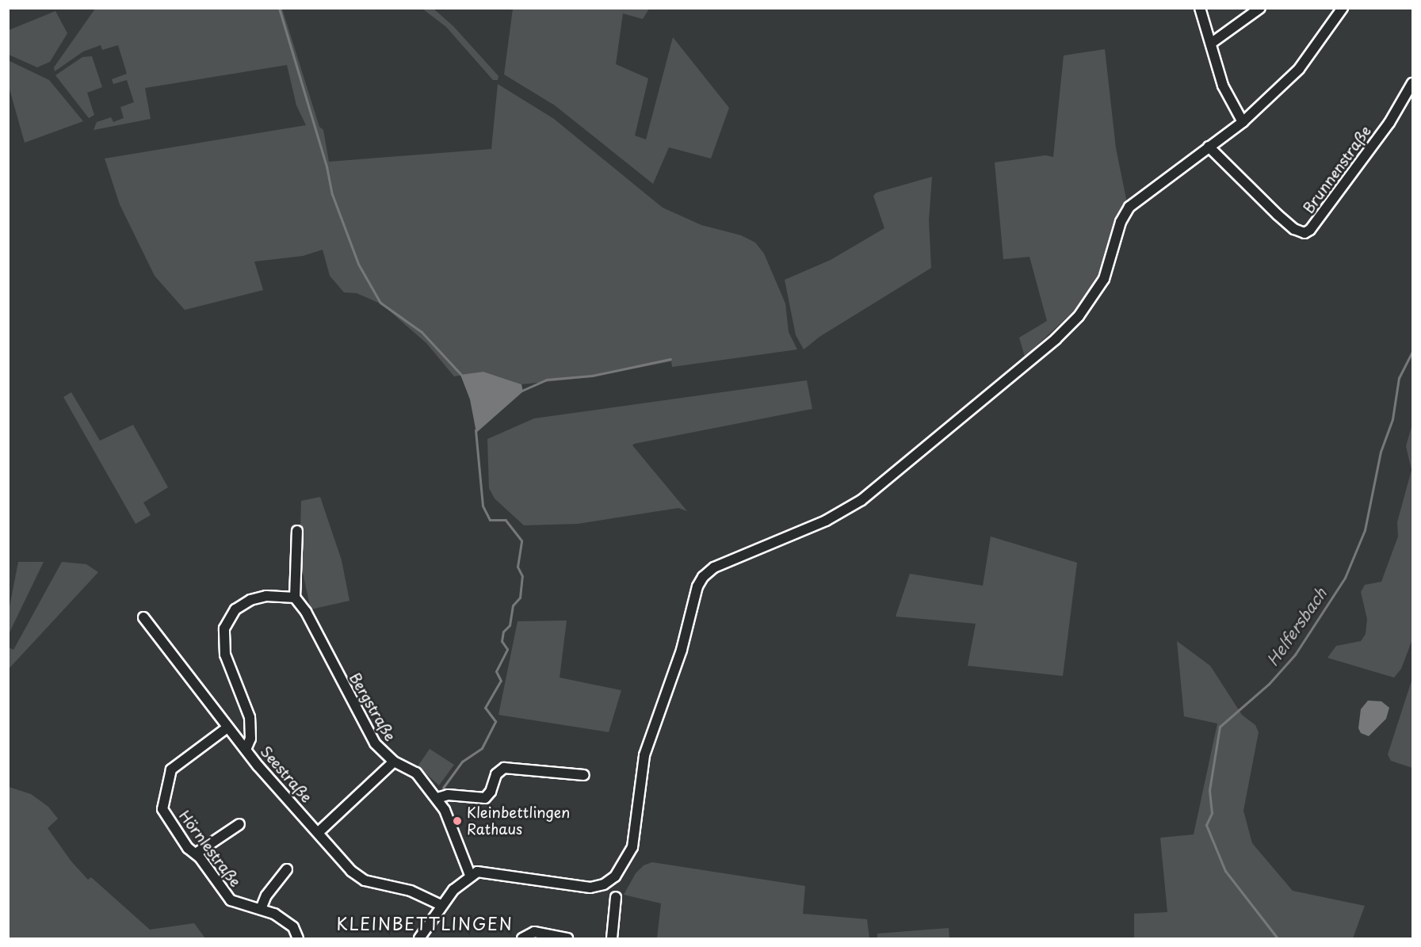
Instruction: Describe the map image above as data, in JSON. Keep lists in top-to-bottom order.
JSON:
{
  "streets": {
    "street": [
      "Brunnenstraße",
      "Bergstraße",
      "Seestraße",
      "Hörnlestraße"
    ]
  },
  "crossings": [
    ["Seestraße", "Hörnlestraße"]
  ],
  "districts": ["KLEINBETTLINGEN"],
  "water": ["Helfersbach"],
  "places": ["Kleinbettlingen Rathaus"]
}
